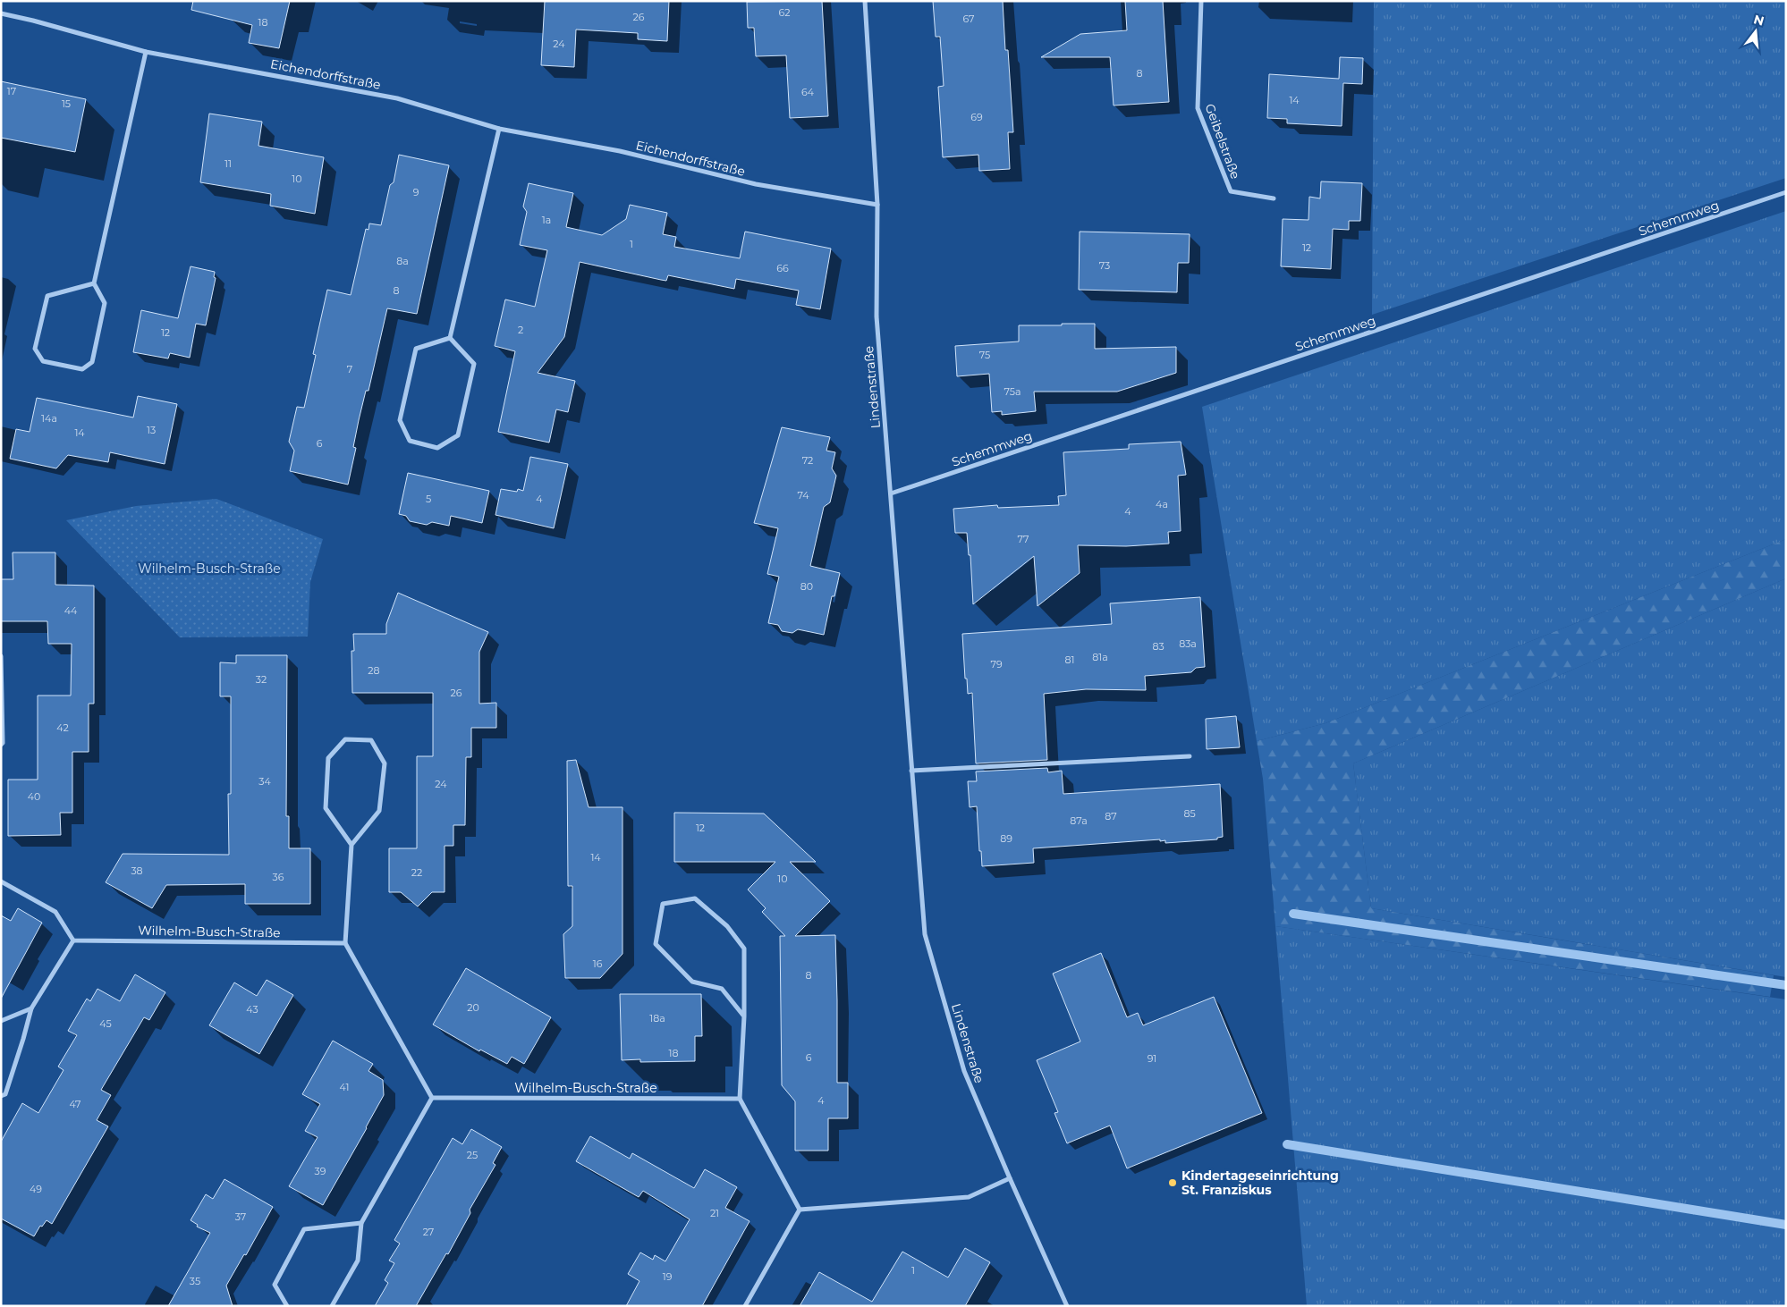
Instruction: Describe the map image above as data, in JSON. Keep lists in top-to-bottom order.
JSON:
{
  "streets": {
    "street": [
      "Eichendorffstraße",
      "Geibelstraße",
      "Schemmweg",
      "Lindenstraße",
      "Wilhelm-Busch-Straße"
    ]
  },
  "crossings": [
    ["Eichendorffstraße", "Lindenstraße"],
    ["Schemmweg", "Lindenstraße"]
  ],
  "parks": ["Wilhelm-Busch-Straße"],
  "places": ["Kindertageseinrichtung St. Franziskus"],
  "house_numbers": [
    "62",
    "26",
    "67",
    "18",
    "24",
    "8",
    "17",
    "64",
    "14",
    "15",
    "69",
    "11",
    "10",
    "9",
    "1a",
    "1",
    "12",
    "8a",
    "73",
    "66",
    "8",
    "2",
    "12",
    "75",
    "7",
    "75a",
    "14a",
    "13",
    "14",
    "6",
    "72",
    "74",
    "5",
    "4",
    "4a",
    "4",
    "77",
    "80",
    "44",
    "83a",
    "83",
    "81a",
    "81",
    "79",
    "28",
    "32",
    "26",
    "42",
    "34",
    "24",
    "40",
    "85",
    "87",
    "87a",
    "12",
    "89",
    "14",
    "38",
    "22",
    "36",
    "10",
    "16",
    "8",
    "20",
    "43",
    "18a",
    "45",
    "18",
    "6",
    "91",
    "41",
    "4",
    "47",
    "25",
    "39",
    "49",
    "21",
    "37",
    "27",
    "1",
    "19",
    "35"
  ],
  "north": "top"
}
